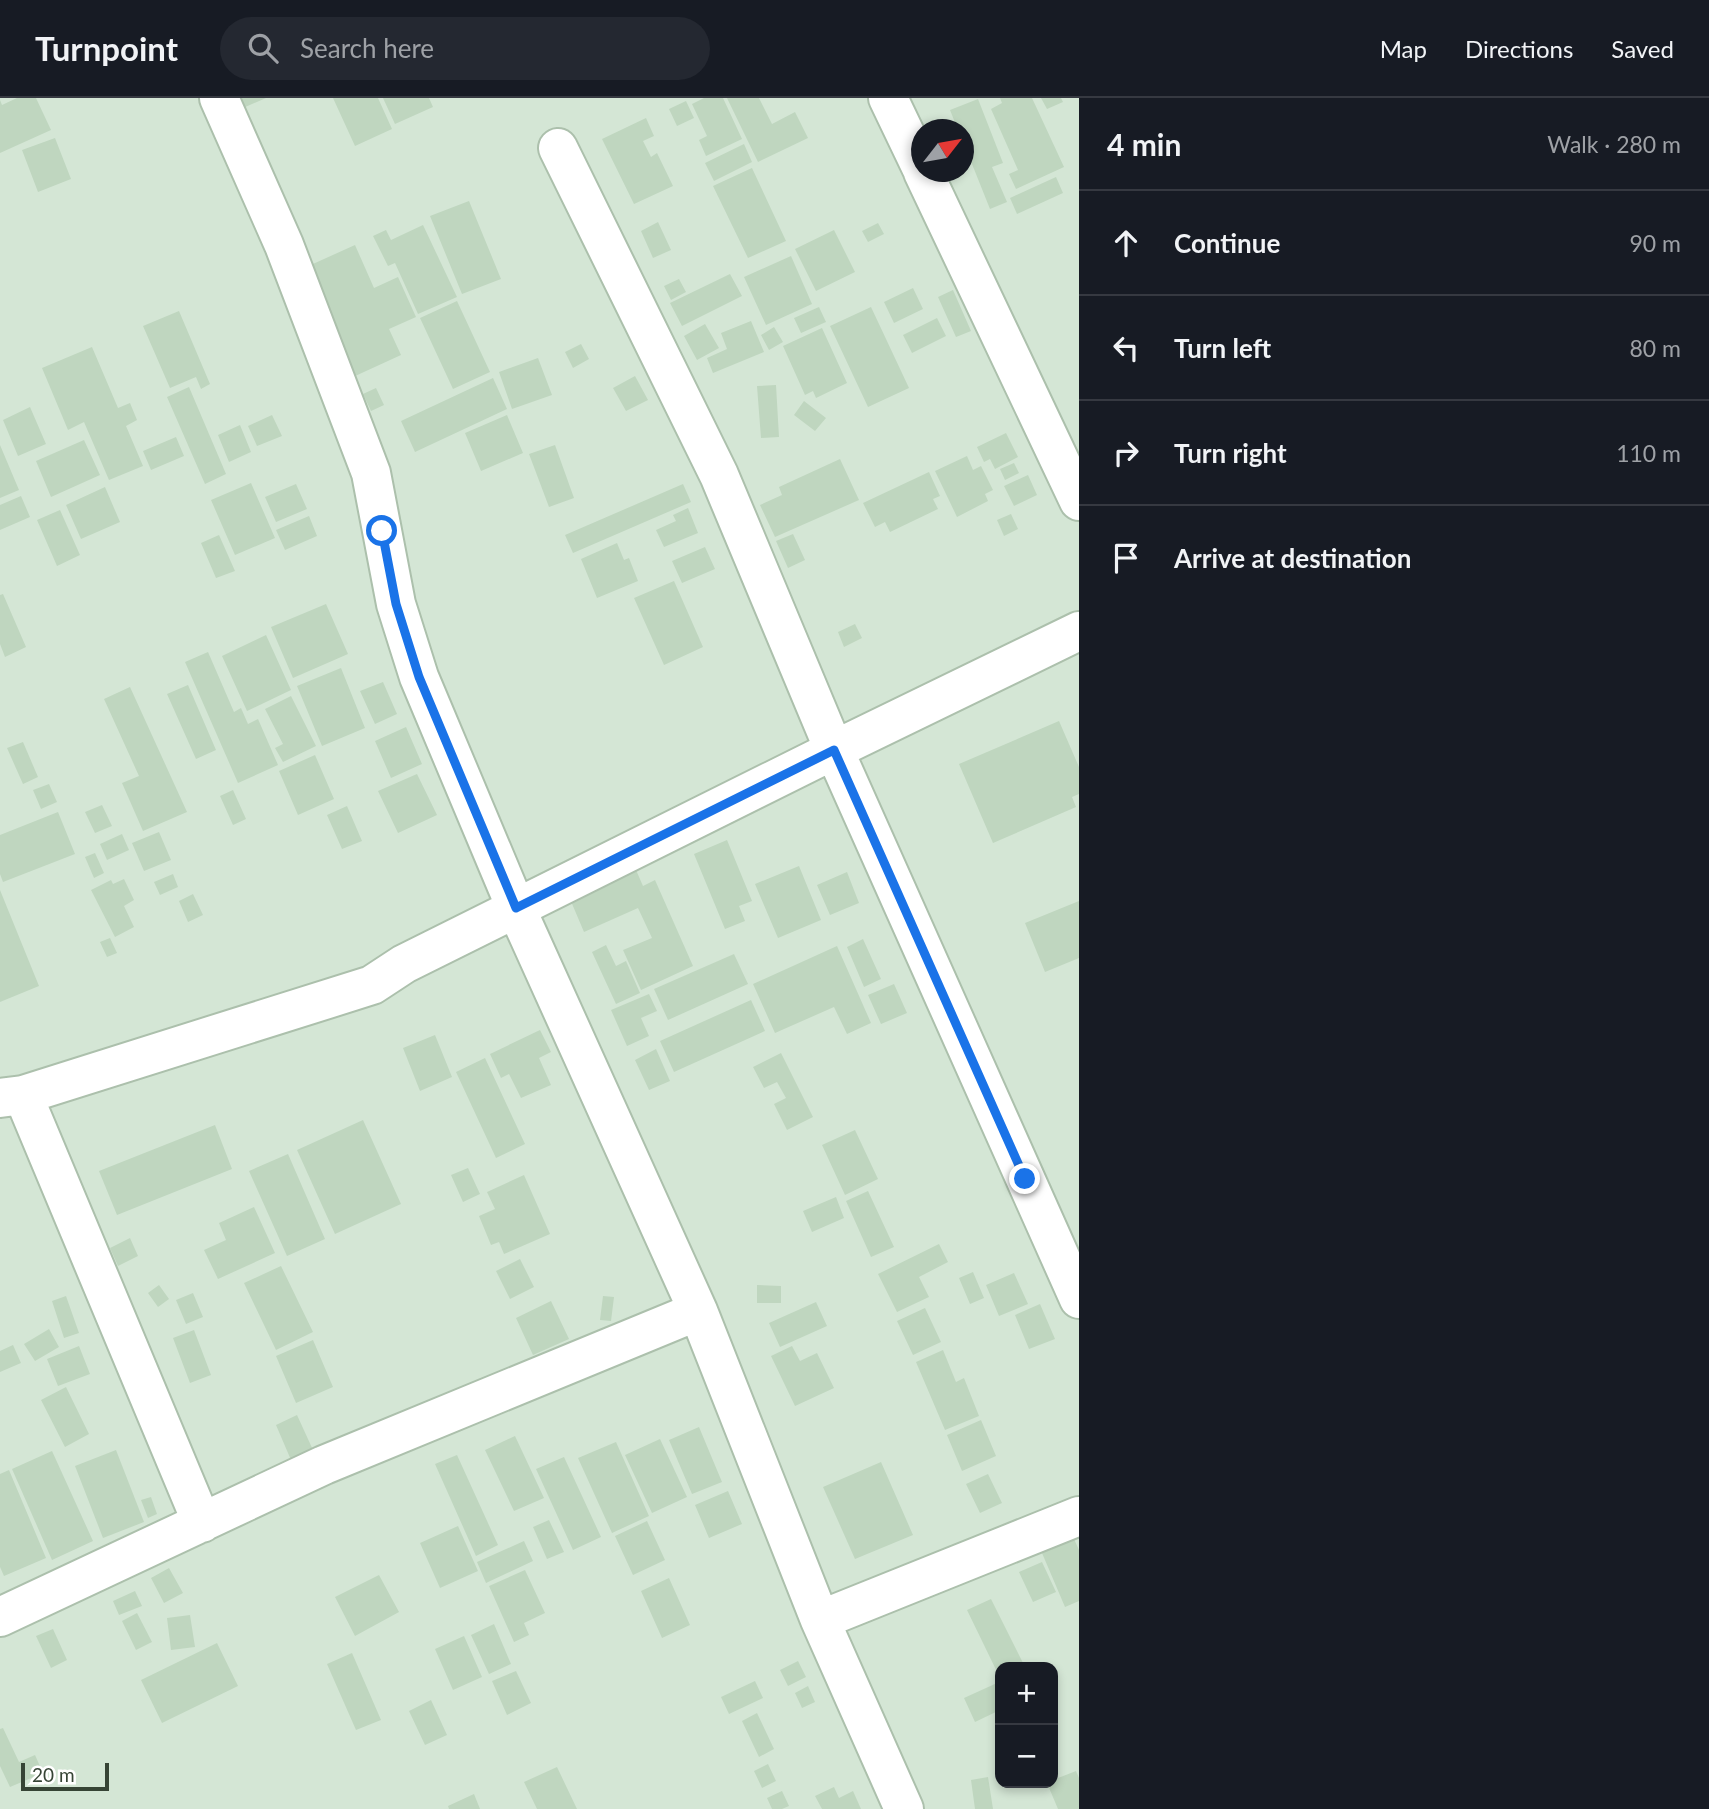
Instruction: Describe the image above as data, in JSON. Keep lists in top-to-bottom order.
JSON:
{
  "scale_bar": "20 m",
  "north": "top right",
  "page": {
    "header": "Turnpoint",
    "search": "Search here",
    "nav": ["Map", "Directions", "Saved"],
    "heading": ["4 min", "Walk · 280 m"],
    "list": [
      ["Continue", "90 m"],
      ["Turn left", "80 m"],
      ["Turn right", "110 m"],
      "Arrive at destination"
    ],
    "map_buttons": ["+", "−"],
    "scale": "20 m"
  }
}
